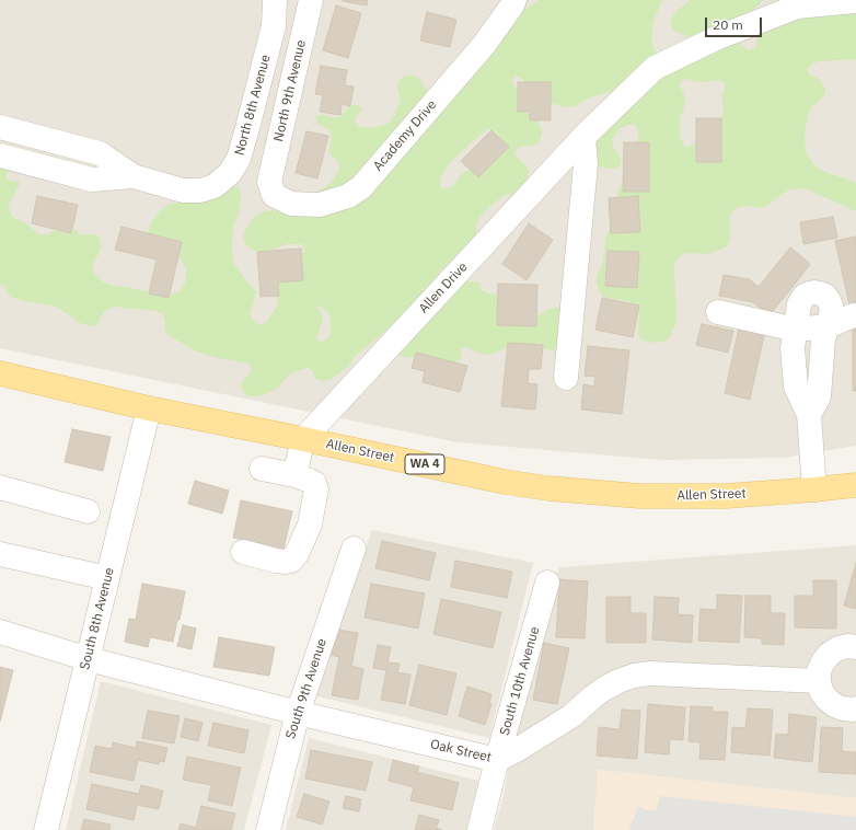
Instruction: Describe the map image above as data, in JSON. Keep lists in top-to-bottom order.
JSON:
{
  "streets": {
    "main road": ["Allen Street", "WA 4"],
    "street": [
      "North 9th Avenue",
      "North 8th Avenue",
      "Academy Drive",
      "Allen Drive",
      "South 8th Avenue",
      "South 10th Avenue",
      "South 9th Avenue",
      "Oak Street"
    ]
  },
  "crossings": [
    ["North 9th Avenue", "Academy Drive"],
    ["Allen Drive", "Allen Street"],
    ["Allen Street", "South 8th Avenue"],
    ["South 8th Avenue", "Oak Street"],
    ["South 10th Avenue", "Oak Street"],
    ["South 9th Avenue", "Oak Street"]
  ],
  "scale_bar": "20 m"
}
